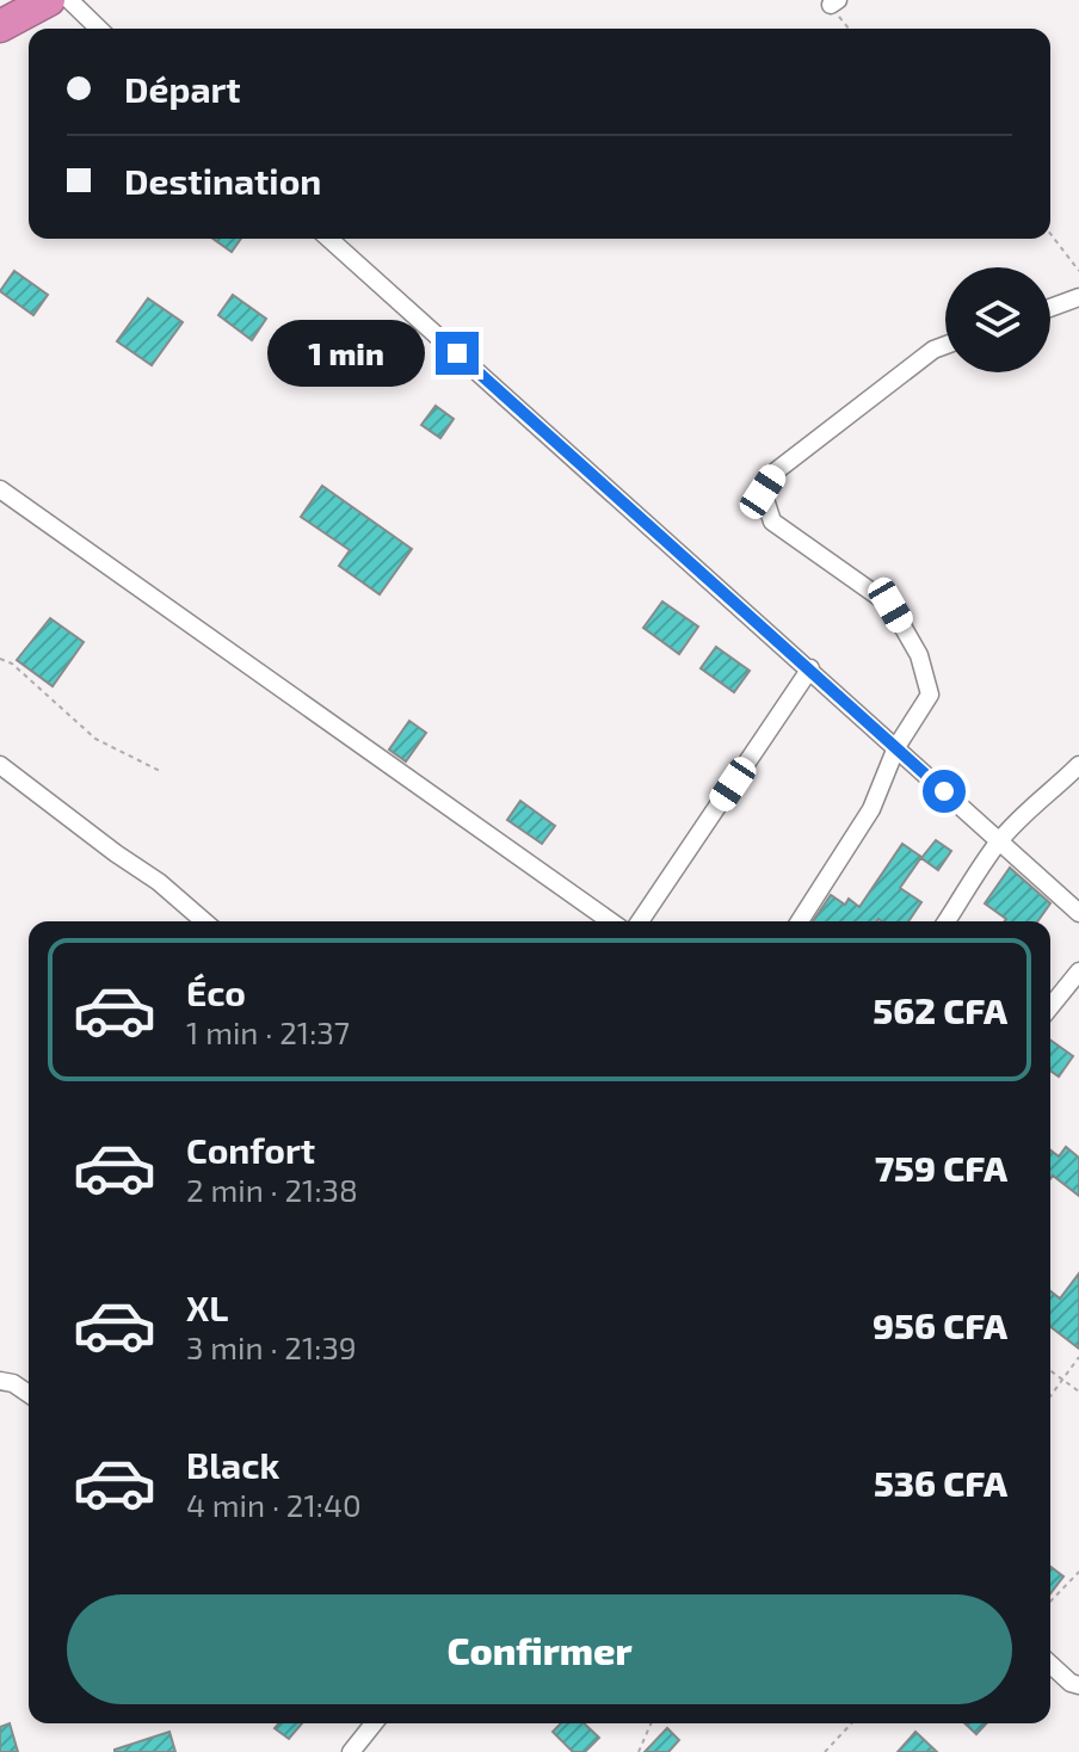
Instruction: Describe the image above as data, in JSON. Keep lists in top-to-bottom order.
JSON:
{
  "page": {
    "banner": ["Départ", "Destination"],
    "bubble": "1 min",
    "list": [
      {
        "name": "Éco",
        "note": "1 min · 21:37",
        "value": "562 CFA"
      },
      {
        "name": "Confort",
        "note": "2 min · 21:38",
        "value": "759 CFA"
      },
      {
        "name": "XL",
        "note": "3 min · 21:39",
        "value": "956 CFA"
      },
      {
        "name": "Black",
        "note": "4 min · 21:40",
        "value": "536 CFA"
      }
    ],
    "buttons": "Confirmer"
  }
}
